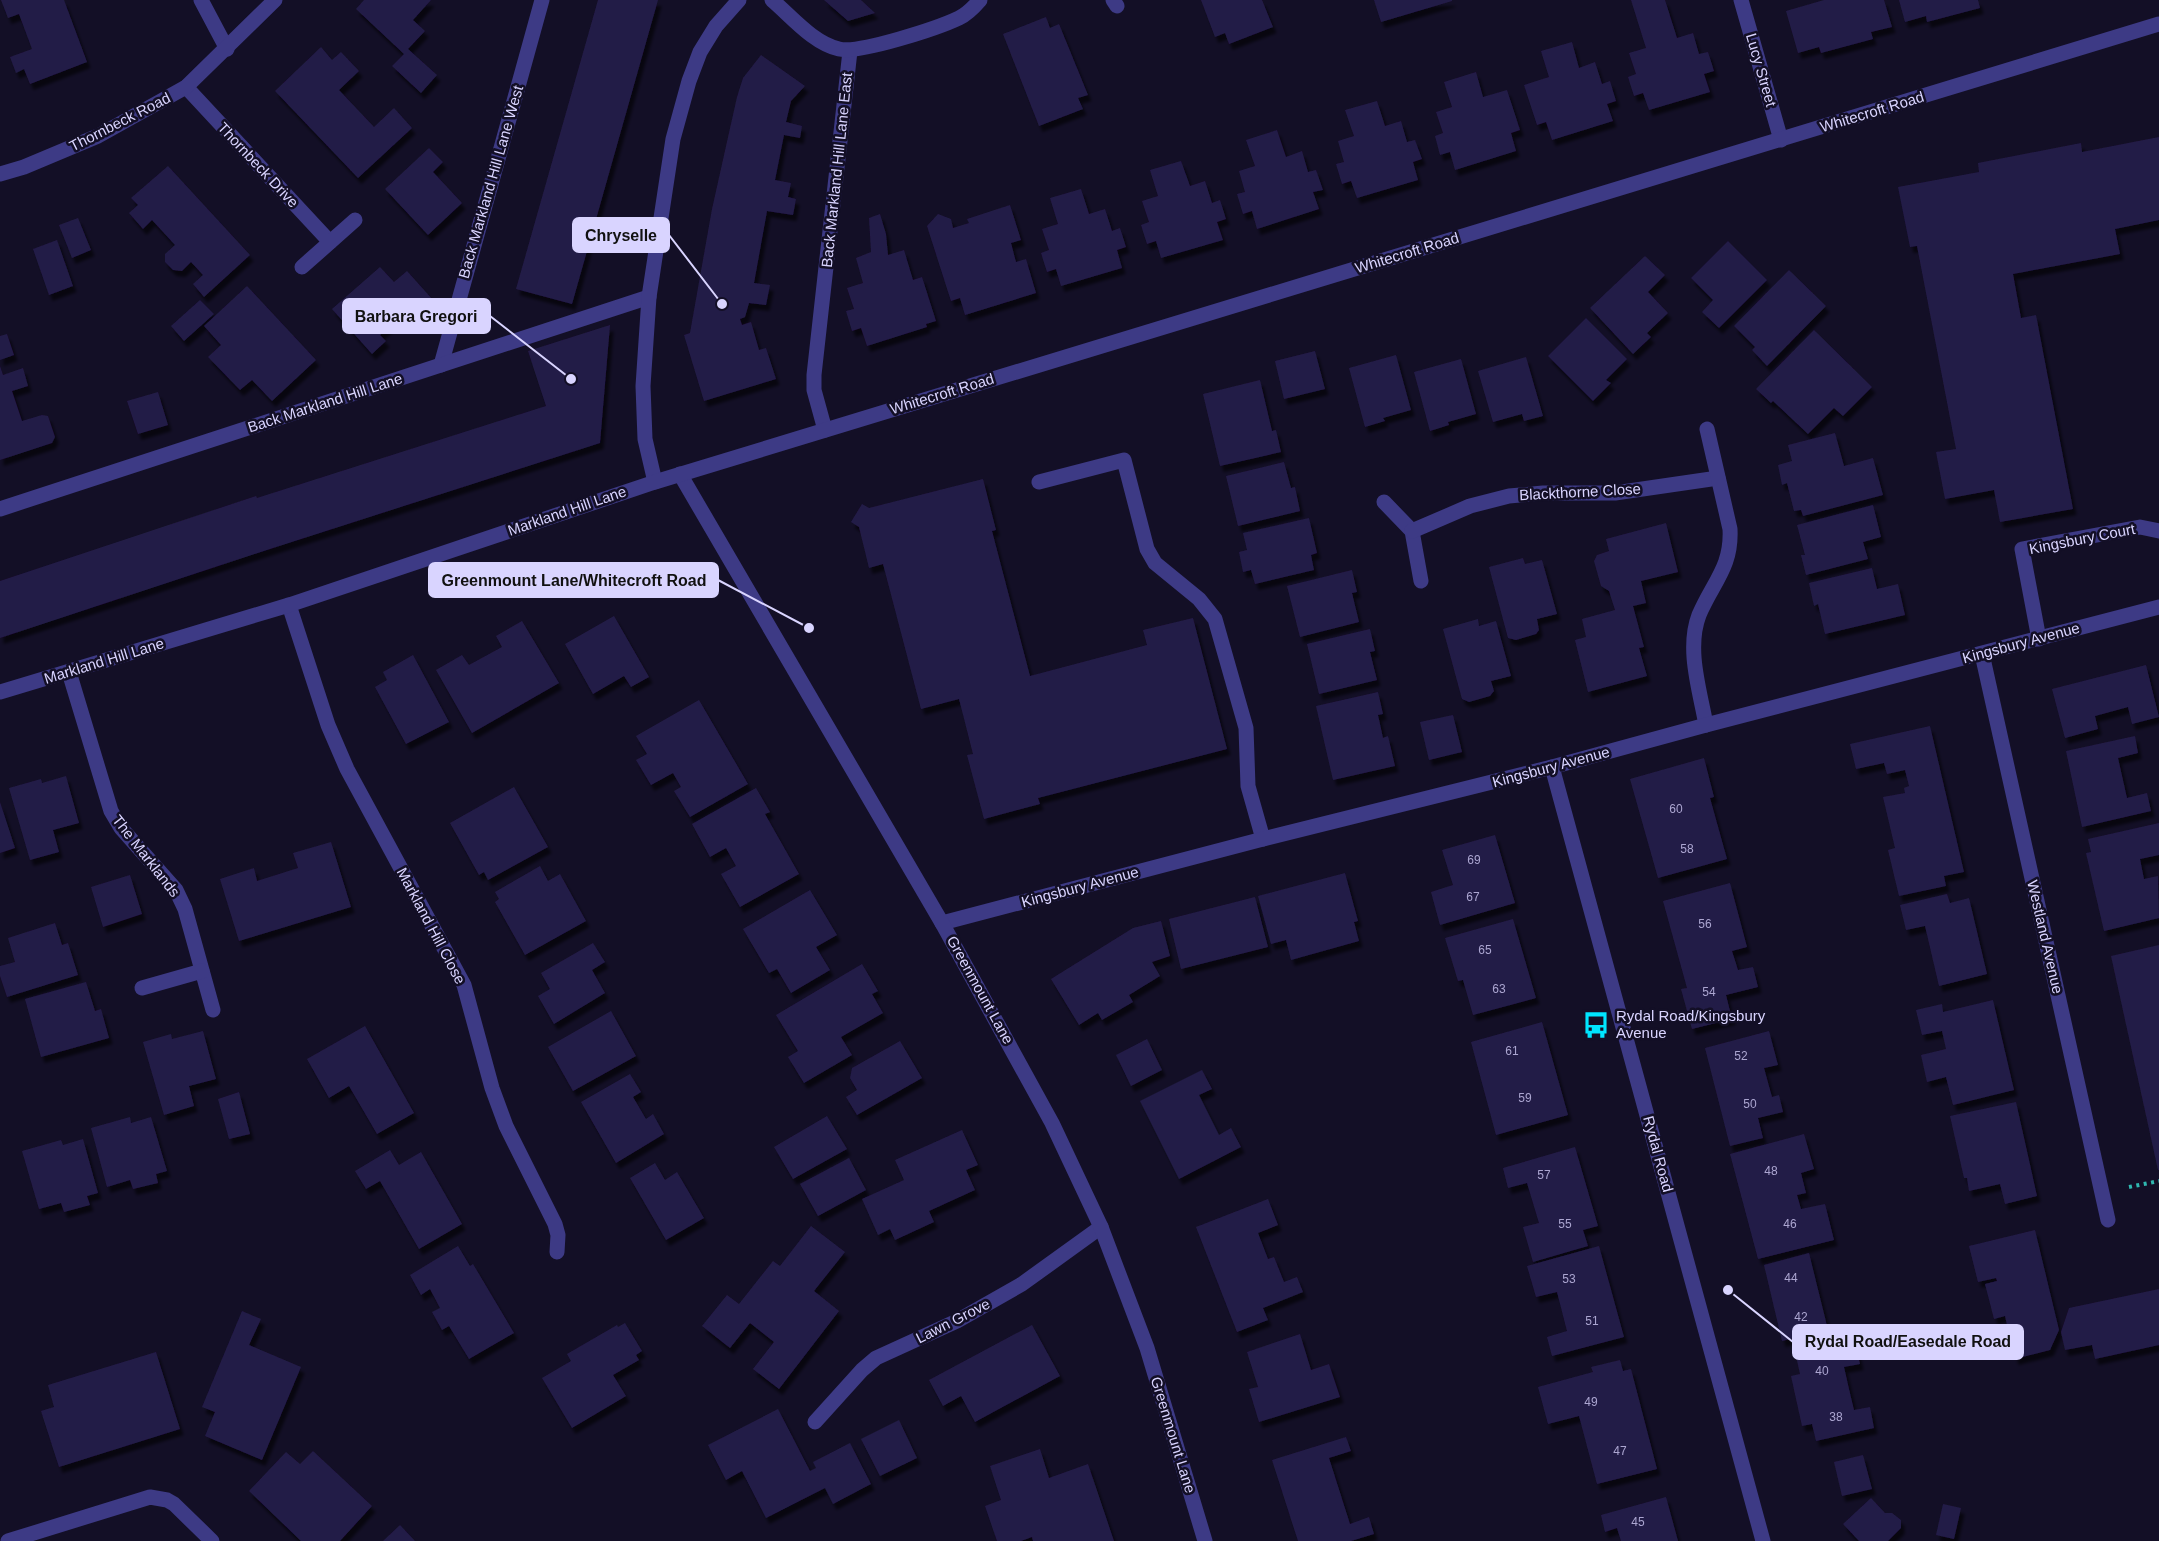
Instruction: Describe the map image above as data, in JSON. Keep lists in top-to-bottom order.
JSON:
{
  "streets": {
    "street": [
      "Lucy Street",
      "Whitecroft Road",
      "Thornbeck Road",
      "Thornbeck Drive",
      "Back Markland Hill Lane East",
      "Back Markland Hill Lane West",
      "Back Markland Hill Lane",
      "Blackthorne Close",
      "Markland Hill Lane",
      "Kingsbury Court",
      "Kingsbury Avenue",
      "The Marklands",
      "Markland Hill Close",
      "Westland Avenue",
      "Greenmount Lane",
      "Rydal Road",
      "Lawn Grove"
    ]
  },
  "crossings": [
    ["Lucy Street", "Whitecroft Road"],
    ["Whitecroft Road", "Back Markland Hill Lane East"],
    ["Whitecroft Road", "Markland Hill Lane"],
    ["Whitecroft Road", "Greenmount Lane"],
    ["Thornbeck Road", "Thornbeck Drive"],
    ["Back Markland Hill Lane West", "Back Markland Hill Lane"],
    ["Markland Hill Lane", "The Marklands"],
    ["Markland Hill Lane", "Markland Hill Close"],
    ["Kingsbury Court", "Kingsbury Avenue"],
    ["Kingsbury Avenue", "Westland Avenue"],
    ["Kingsbury Avenue", "Greenmount Lane"],
    ["Kingsbury Avenue", "Rydal Road"],
    ["Greenmount Lane", "Lawn Grove"]
  ],
  "places": {
    "other": [
      "Chryselle",
      "Barbara Gregori",
      "Greenmount Lane/Whitecroft Road",
      "Rydal Road/Easedale Road"
    ],
    "bus stop": ["Rydal Road/Kingsbury Avenue"]
  },
  "house_numbers": [
    "60",
    "58",
    "69",
    "67",
    "56",
    "65",
    "63",
    "54",
    "61",
    "52",
    "59",
    "50",
    "48",
    "57",
    "55",
    "46",
    "44",
    "53",
    "42",
    "51",
    "40",
    "49",
    "38",
    "47",
    "45"
  ]
}
